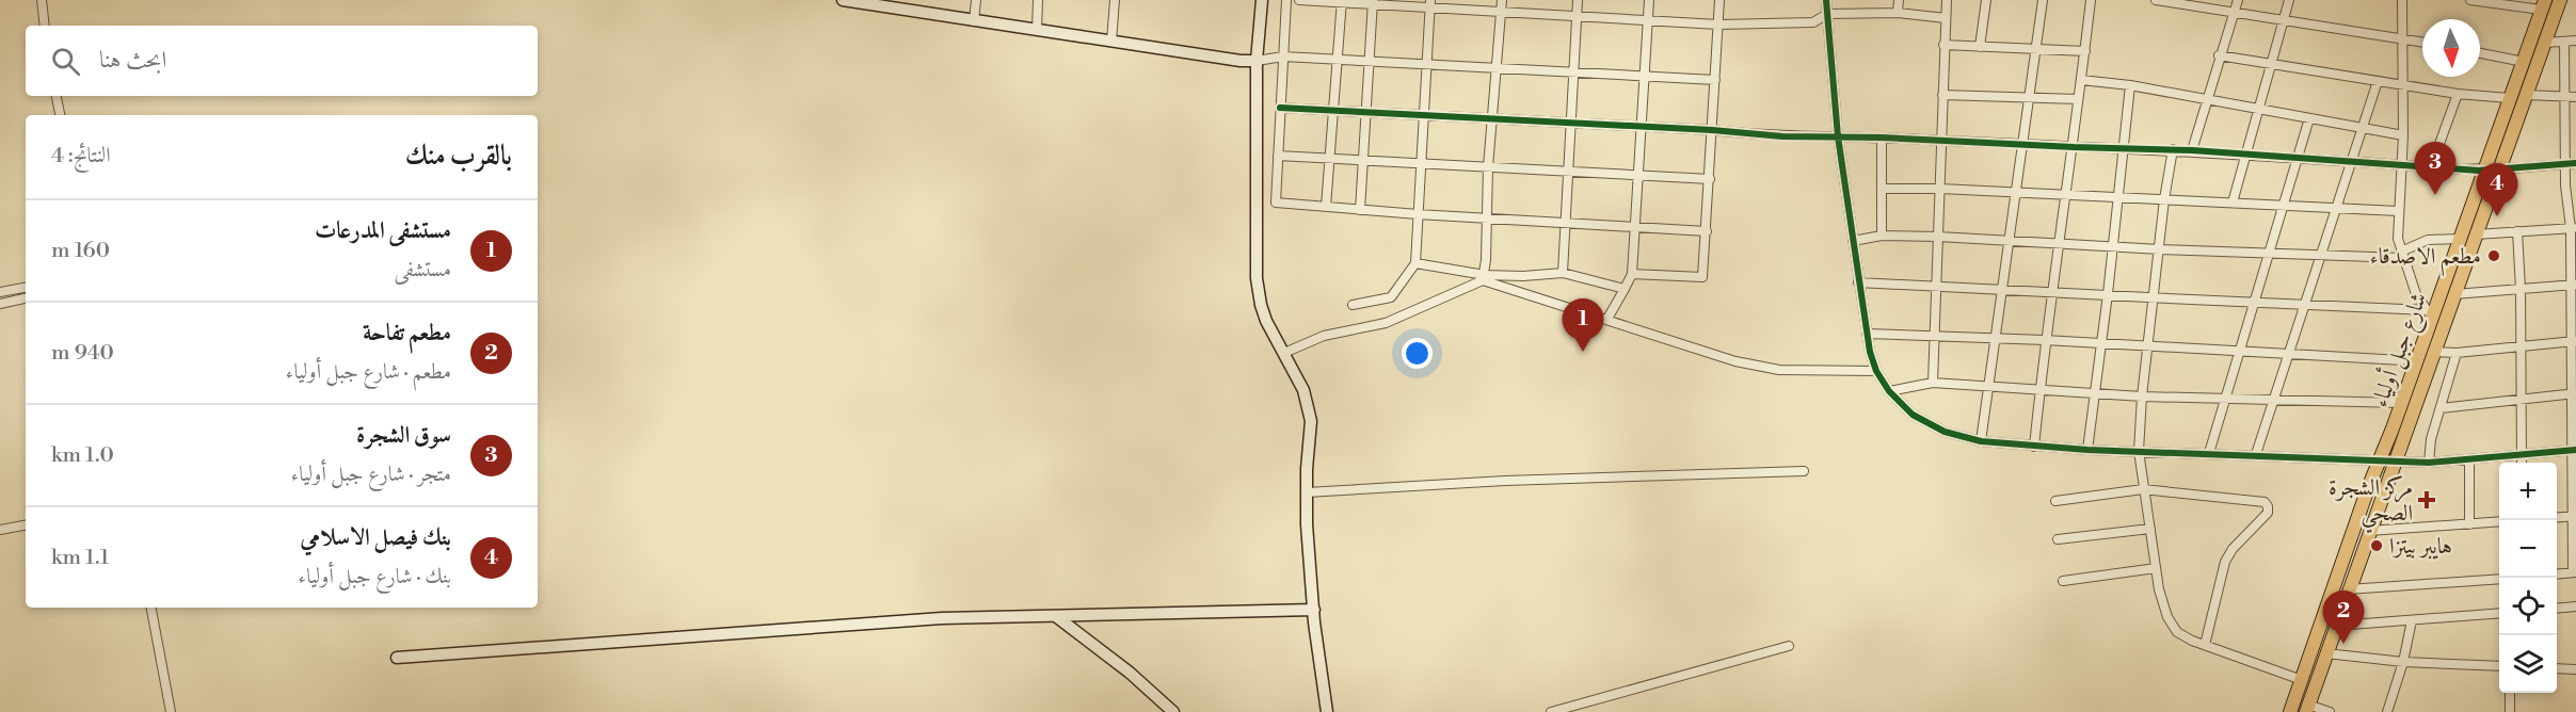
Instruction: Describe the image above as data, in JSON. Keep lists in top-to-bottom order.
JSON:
{
  "streets": {
    "main road": ["شارع جبل أولياء"]
  },
  "places": {
    "other": ["مطعم الاصدقاء", "هايبر بيتزا"],
    "health": ["مركز الشجرة الصحي"]
  },
  "north": "bottom",
  "page": {
    "search": "ابحث هنا",
    "heading": ["بالقرب منك", "النتائج: 4"],
    "pins": [
      "3",
      "4",
      "1",
      "2"
    ],
    "list": [
      {
        "mark": "1",
        "name": "مستشفى المدرعات",
        "note": "مستشفى",
        "value": "160 m"
      },
      {
        "mark": "2",
        "name": "مطعم تفاحة",
        "note": "مطعم · شارع جبل أولياء",
        "value": "940 m"
      },
      {
        "mark": "3",
        "name": "سوق الشجرة",
        "note": "متجر · شارع جبل أولياء",
        "value": "1.0 km"
      },
      {
        "mark": "4",
        "name": "بنك فيصل الاسلامي",
        "note": "بنك · شارع جبل أولياء",
        "value": "1.1 km"
      }
    ],
    "map_buttons": ["+", "−"]
  }
}
